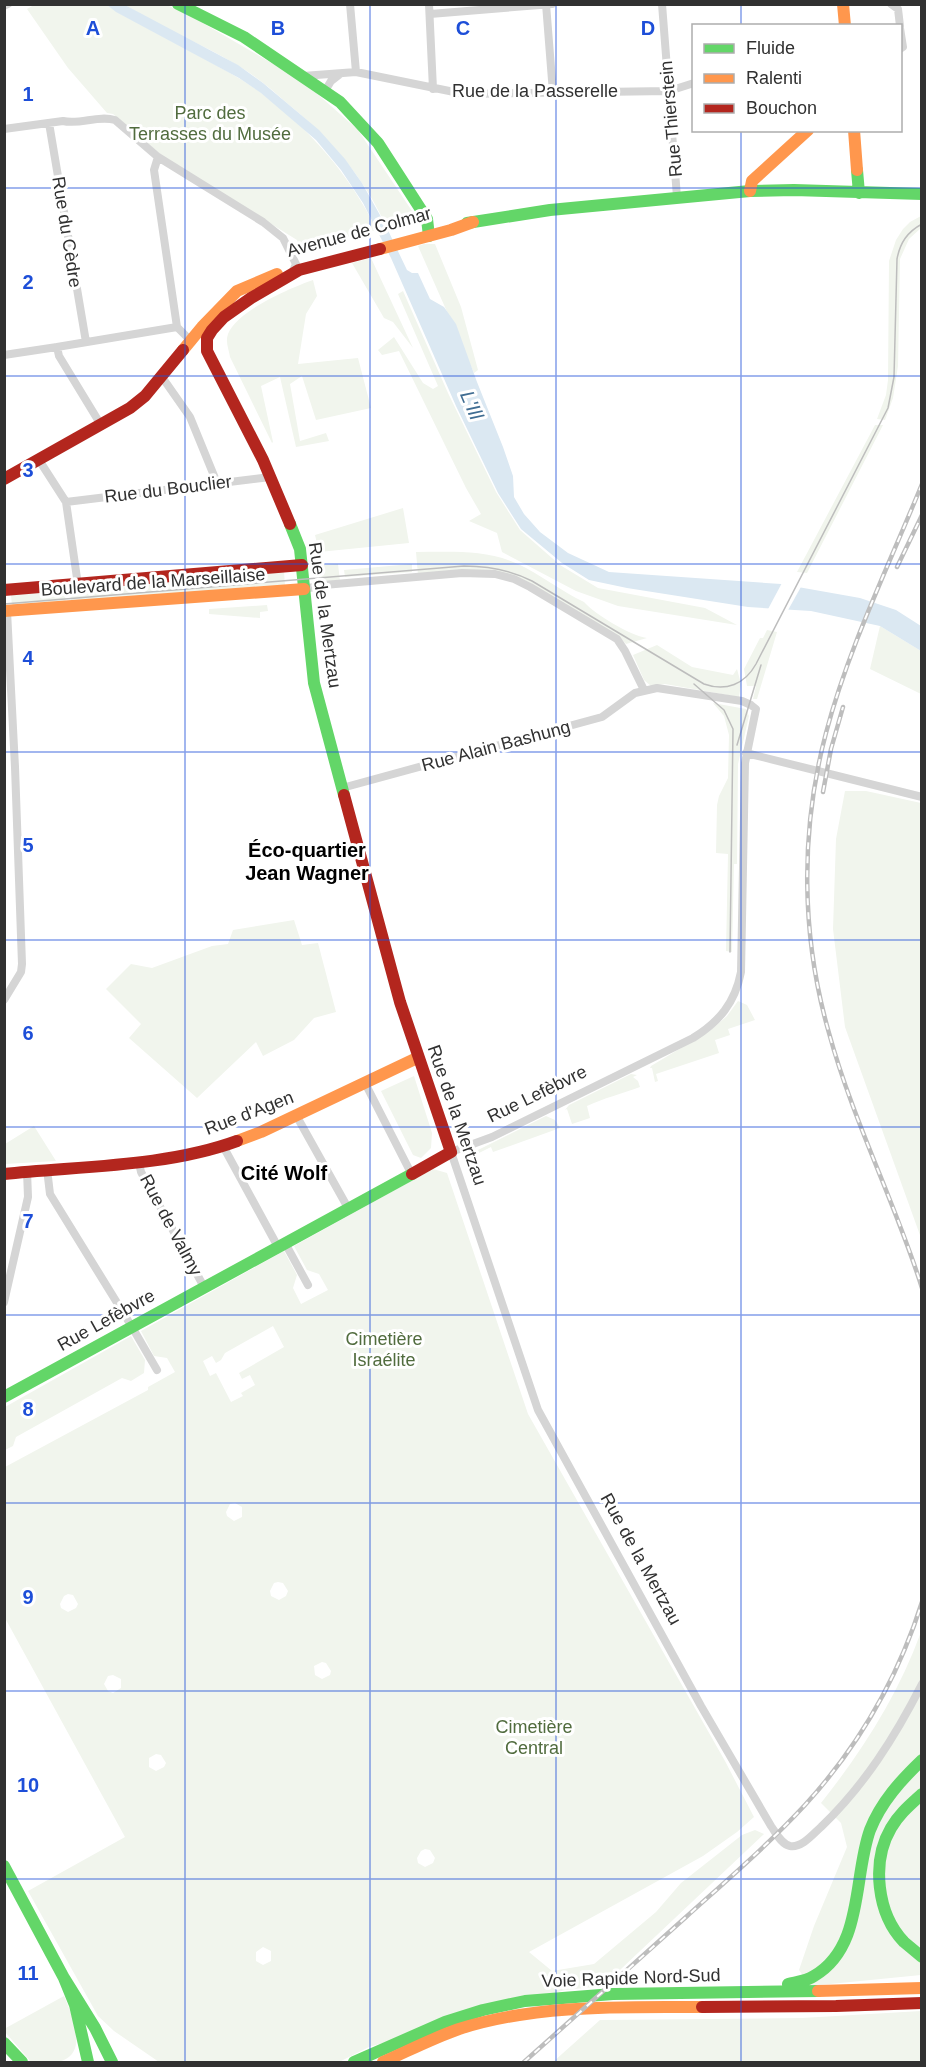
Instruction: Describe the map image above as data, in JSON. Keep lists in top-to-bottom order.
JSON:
{
  "streets": {
    "main road": [
      "Avenue de Colmar",
      "Boulevard de la Marseillaise",
      "Rue de la Mertzau",
      "Rue Lefèbvre",
      "Rue d'Agen",
      "Voie Rapide Nord-Sud"
    ],
    "street": [
      "Rue de la Passerelle",
      "Rue Thierstein",
      "Rue du Cèdre",
      "Rue du Bouclier",
      "Rue Alain Bashung",
      "Rue de Valmy"
    ]
  },
  "crossings": [
    ["Rue de la Passerelle", "Rue Thierstein"],
    ["Rue Thierstein", "Avenue de Colmar"],
    ["Avenue de Colmar", "Rue de la Mertzau"],
    ["Rue du Bouclier", "Rue de la Mertzau"],
    ["Boulevard de la Marseillaise", "Rue de la Mertzau"],
    ["Rue de la Mertzau", "Rue Alain Bashung"],
    ["Rue de la Mertzau", "Rue Lefèbvre"],
    ["Rue de la Mertzau", "Rue d'Agen"],
    ["Rue Alain Bashung", "Rue Lefèbvre"],
    ["Rue Lefèbvre", "Rue de Valmy"],
    ["Rue d'Agen", "Rue de Valmy"]
  ],
  "districts": ["Éco-quartier Jean Wagner", "Cité Wolf"],
  "water": ["L'Ill"],
  "parks": ["Parc des Terrasses du Musée", "Cimetière Israélite", "Cimetière Central"],
  "legend": ["Fluide", "Ralenti", "Bouchon"],
  "grid": {
    "columns": [
      "A",
      "B",
      "C",
      "D"
    ],
    "rows": [
      "1",
      "2",
      "3",
      "4",
      "5",
      "6",
      "7",
      "8",
      "9",
      "10",
      "11"
    ]
  }
}
